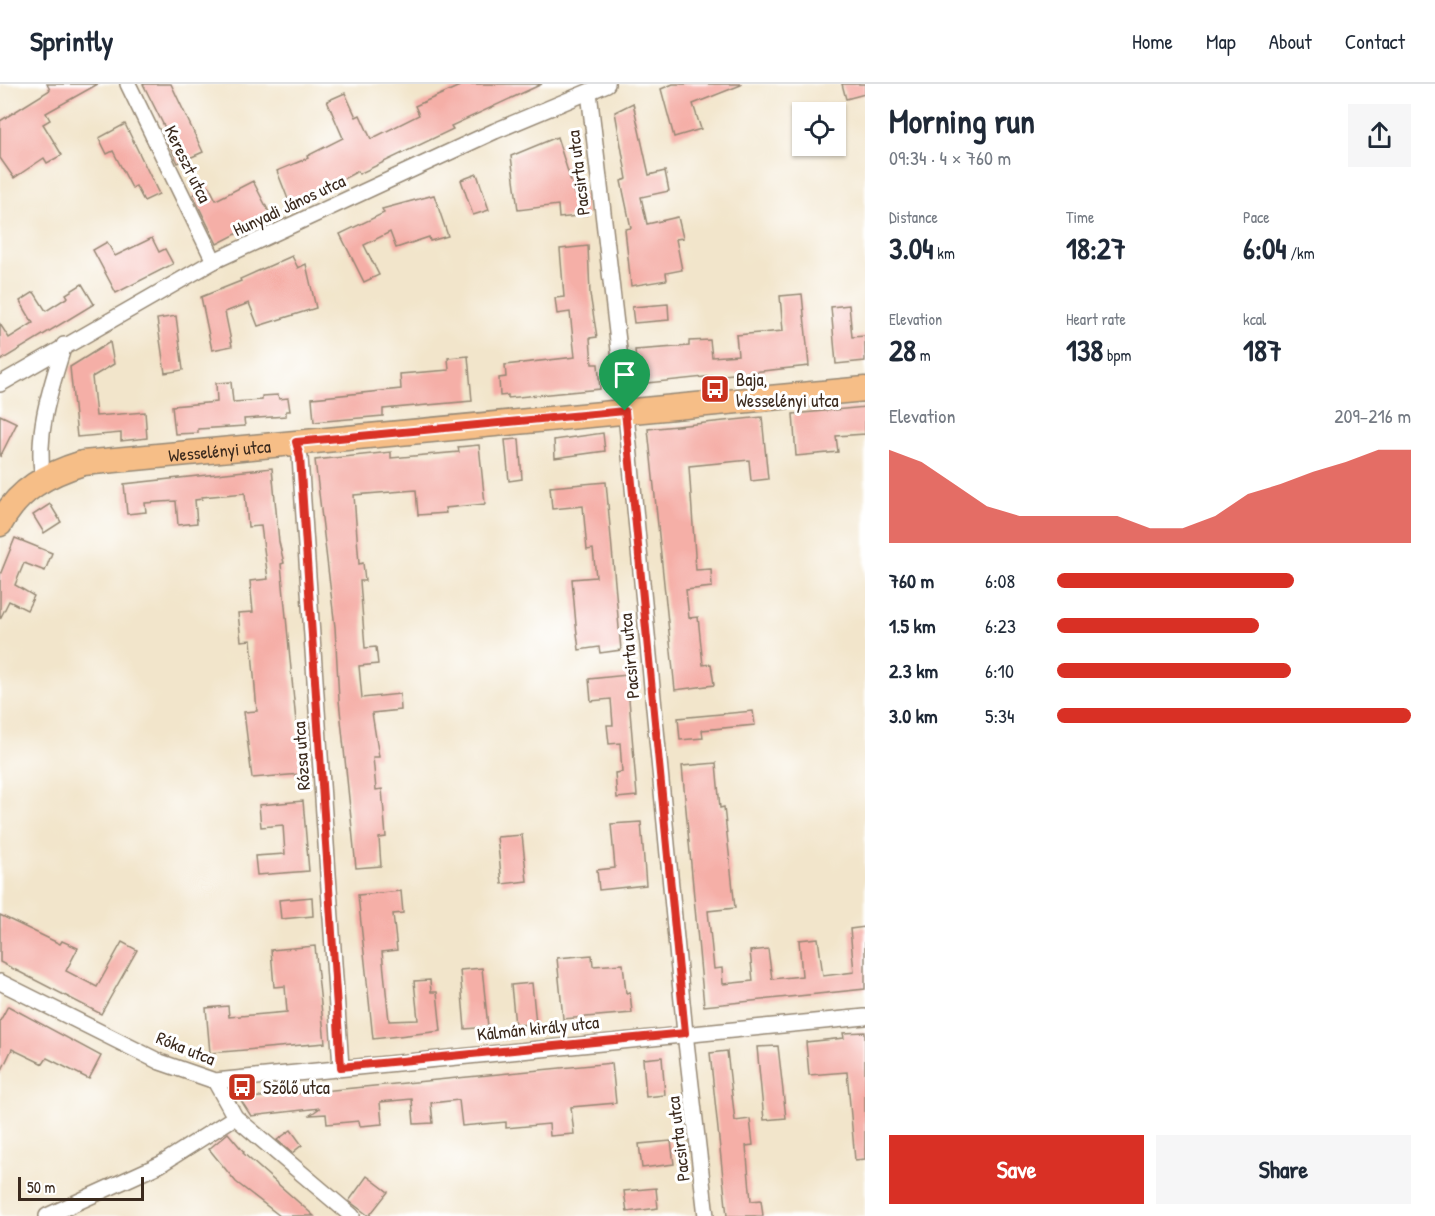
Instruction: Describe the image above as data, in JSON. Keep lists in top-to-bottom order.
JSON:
{
  "streets": {
    "main road": ["Wesselényi utca"],
    "street": [
      "Kereszt utca",
      "Pacsirta utca",
      "Hunyadi János utca",
      "Rózsa utca",
      "Kálmán király utca",
      "Róka utca"
    ]
  },
  "crossings": [
    ["Kereszt utca", "Hunyadi János utca"],
    ["Pacsirta utca", "Hunyadi János utca"],
    ["Pacsirta utca", "Wesselényi utca"],
    ["Pacsirta utca", "Kálmán király utca"],
    ["Wesselényi utca", "Rózsa utca"],
    ["Rózsa utca", "Kálmán király utca"],
    ["Kálmán király utca", "Róka utca"]
  ],
  "places": {
    "bus stop": ["Baja, Wesselényi utca", "Szőlő utca"]
  },
  "scale_bar": "50 m",
  "page": {
    "header": "Sprintly",
    "nav": [
      "Home",
      "Map",
      "About",
      "Contact"
    ],
    "heading": ["Morning run", "09:34 · 4 × 760 m"],
    "stats": [
      ["Distance", "3.04 km"],
      ["Time", "18:27"],
      ["Pace", "6:04 /km"],
      ["Elevation", "28 m"],
      ["Heart rate", "138 bpm"],
      ["kcal", "187"]
    ],
    "chart": ["Elevation", "209–216 m"],
    "list": [
      {
        "name": "760 m",
        "note": "6:08"
      },
      {
        "name": "1.5 km",
        "note": "6:23"
      },
      {
        "name": "2.3 km",
        "note": "6:10"
      },
      {
        "name": "3.0 km",
        "note": "5:34"
      }
    ],
    "buttons": ["Save", "Share"],
    "scale": "50 m"
  }
}
